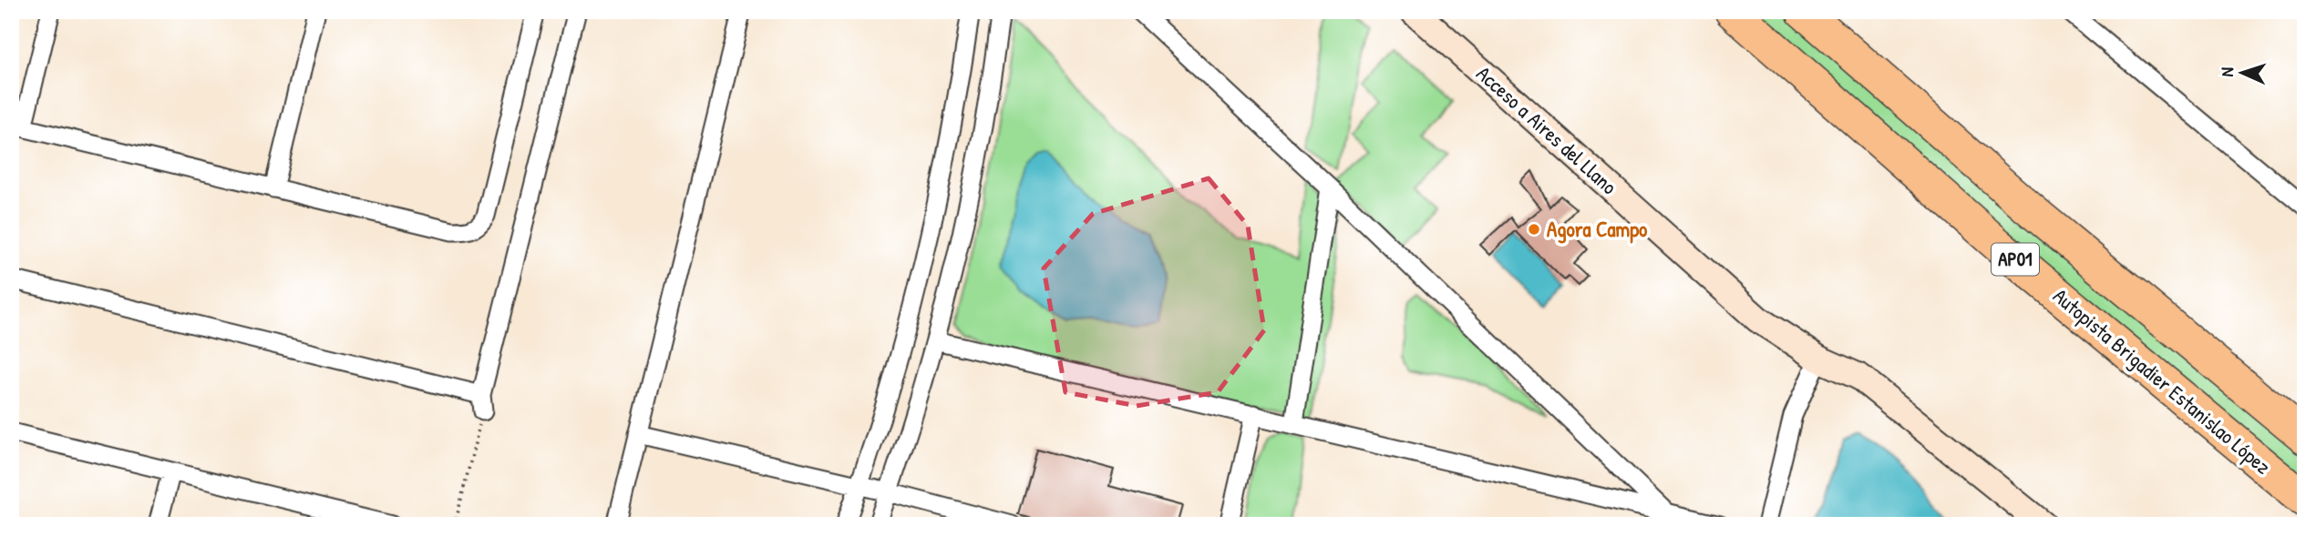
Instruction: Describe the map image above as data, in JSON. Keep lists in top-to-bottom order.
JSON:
{
  "streets": {
    "highway": ["AP01", "Autopista Brigadier Estanislao López"],
    "street": ["Acceso a Aires del Llano"]
  },
  "places": ["Agora Campo"],
  "north": "left"
}
